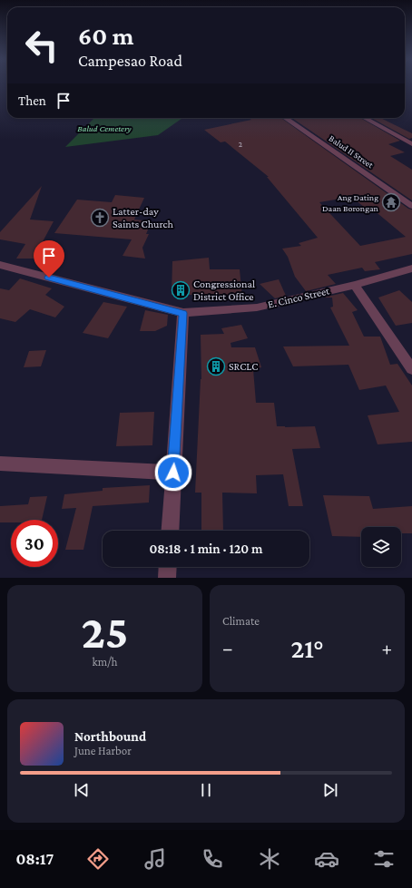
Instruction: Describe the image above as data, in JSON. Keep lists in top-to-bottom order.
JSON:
{
  "streets": {
    "street": ["Balud II Street", "E. Cinco Street"]
  },
  "parks": ["Balud Cemetery"],
  "places": {
    "temple": ["Ang Dating Daan Borongan"],
    "church": ["Latter-day Saints Church"],
    "building": ["Congressional District Office", "SRCLC"]
  },
  "house_numbers": ["2"],
  "page": {
    "turn": ["60 m", "Campesao Road"],
    "then": "Then",
    "limit": "30",
    "trip": "08:18 · 1 min · 120 m",
    "tile": [
      ["25", "km/h"],
      "Climate"
    ],
    "heat": ["−", "21°", "+"],
    "song": ["Northbound", "June Harbor"],
    "tabs": "08:17"
  }
}
